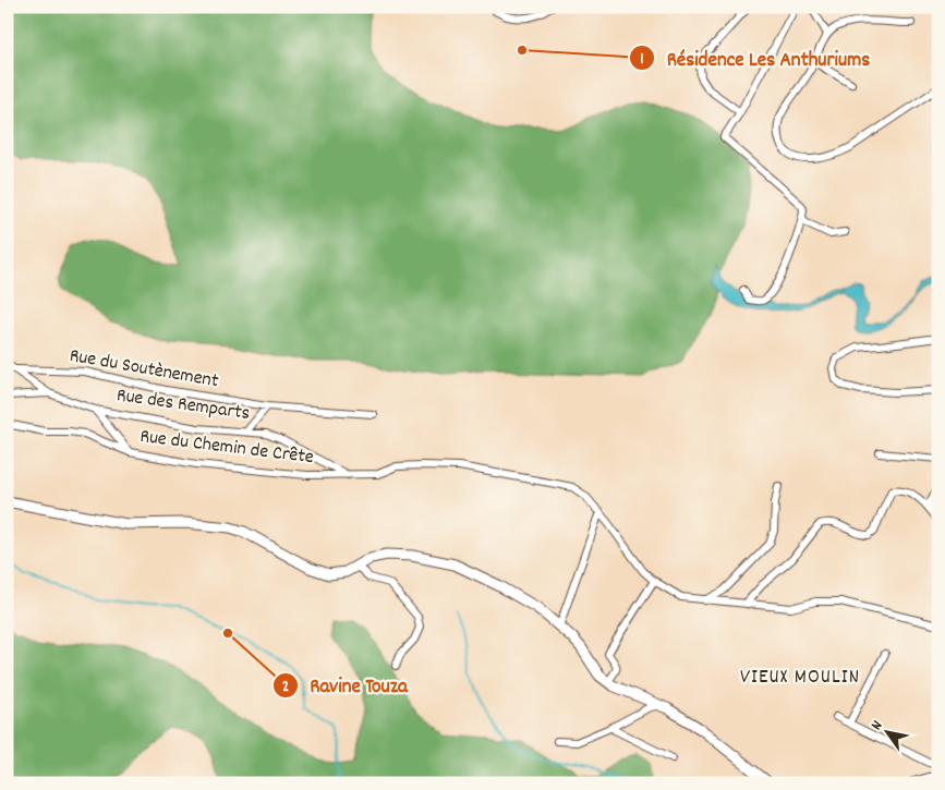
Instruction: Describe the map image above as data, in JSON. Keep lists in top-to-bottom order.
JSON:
{
  "streets": {
    "street": ["Rue du Soutènement", "Rue des Remparts", "Rue du Chemin de Crête"]
  },
  "crossings": [
    ["Rue des Remparts", "Rue du Chemin de Crête"]
  ],
  "districts": ["VIEUX MOULIN"],
  "places": ["Résidence Les Anthuriums", "Ravine Touza"],
  "north": "top left"
}
